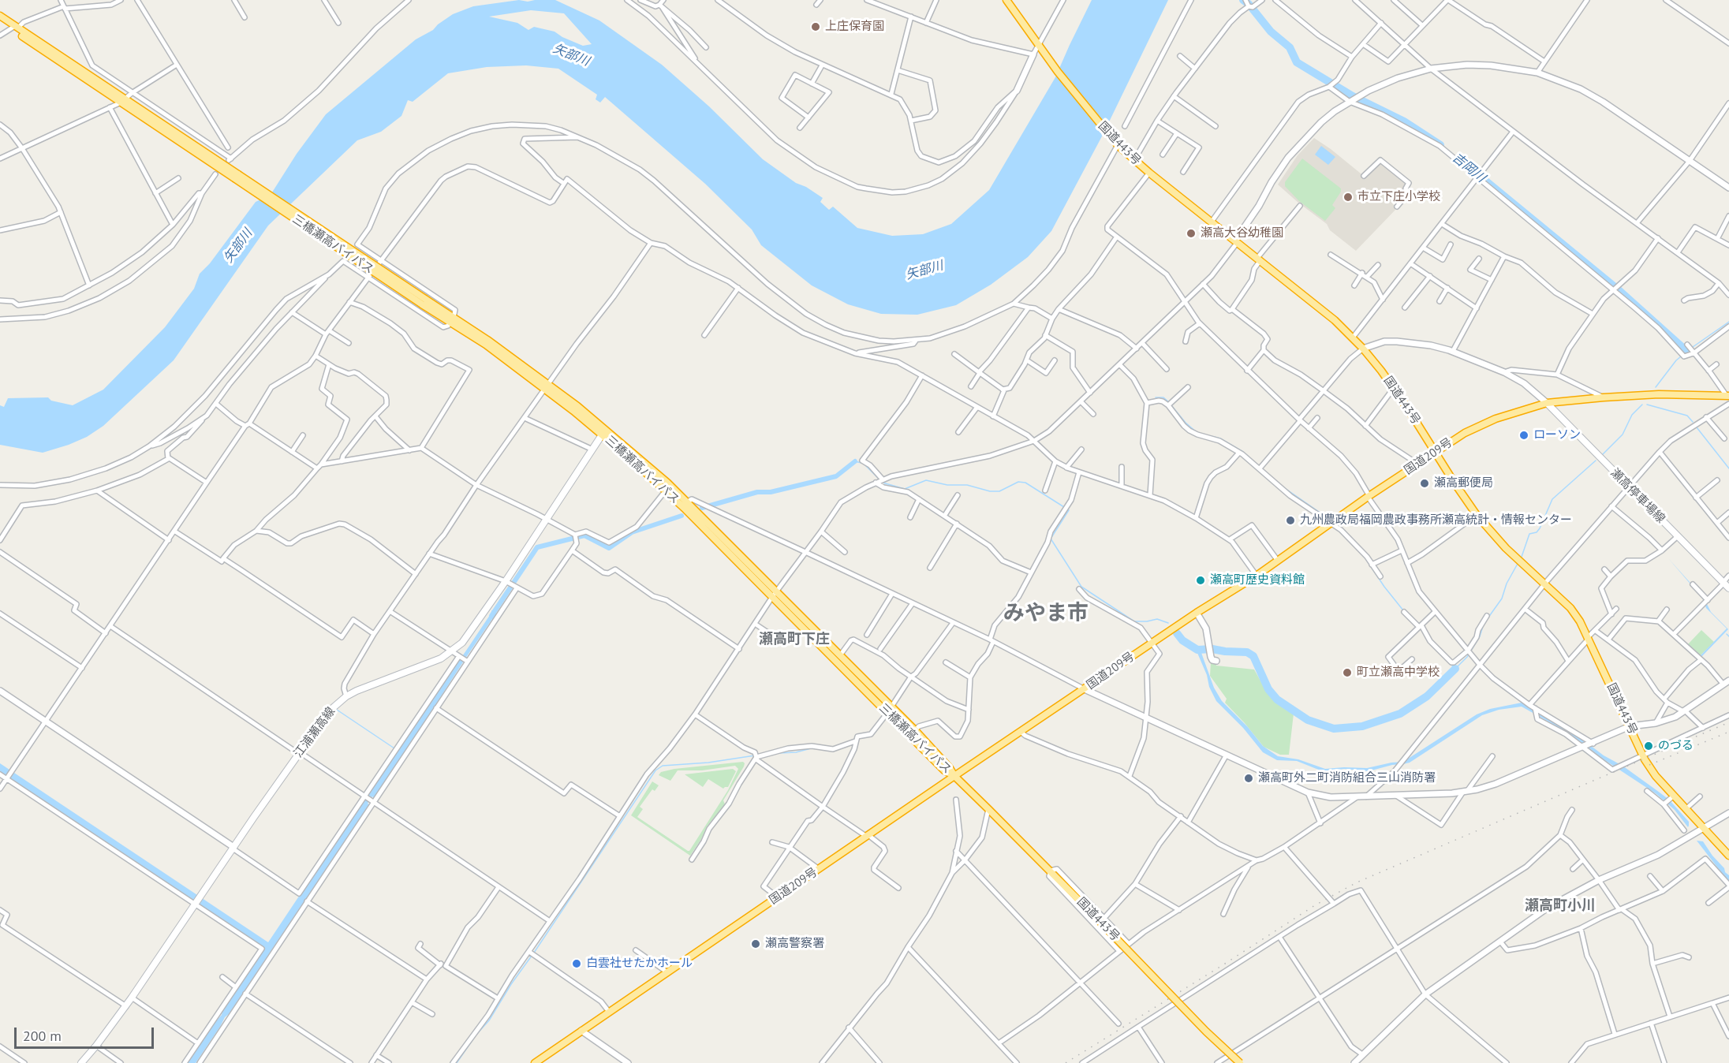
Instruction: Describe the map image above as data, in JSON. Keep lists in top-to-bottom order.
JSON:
{
  "streets": {
    "highway": ["国道443号", "三橋瀬高バイパス", "国道209号"],
    "main road": ["瀬高停車場線", "江浦瀬高線"]
  },
  "crossings": [
    ["国道443号", "三橋瀬高バイパス"],
    ["国道443号", "国道209号"],
    ["三橋瀬高バイパス", "国道209号"],
    ["三橋瀬高バイパス", "江浦瀬高線"],
    ["国道209号", "瀬高停車場線"]
  ],
  "districts": ["みやま市", "瀬高町下庄", "瀬高町小川"],
  "water": ["矢部川", "吉岡川"],
  "places": [
    "上庄保育園",
    "市立下庄小学校",
    "瀬高大谷幼稚園",
    "ローソン",
    "瀬高郵便局",
    "九州農政局福岡農政事務所瀬高統計・情報センター",
    "瀬高町歴史資料館",
    "町立瀬高中学校",
    "のづる",
    "瀬高町外二町消防組合三山消防署",
    "瀬高警察署",
    "白雲社せたかホール"
  ],
  "scale_bar": "200 m"
}
